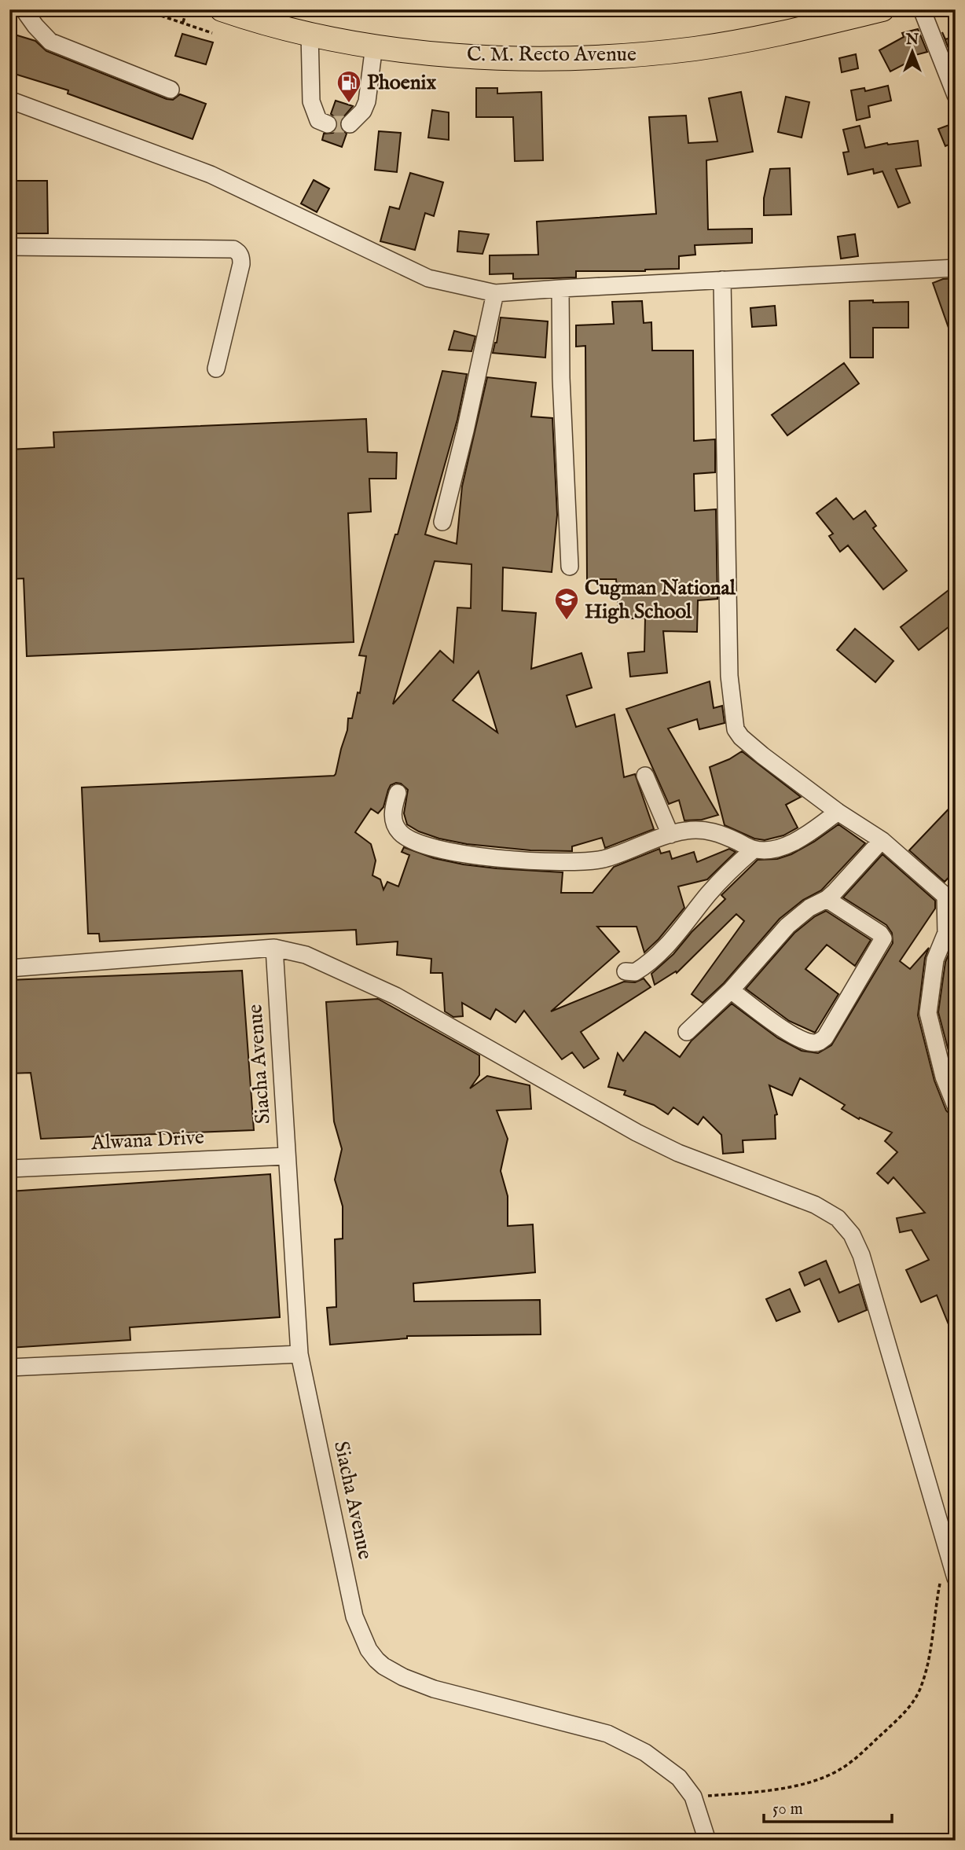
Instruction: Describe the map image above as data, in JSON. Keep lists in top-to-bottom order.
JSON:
{
  "streets": {
    "highway": ["C. M. Recto Avenue"],
    "street": ["Siacha Avenue", "Alwana Drive"]
  },
  "crossings": [
    ["Siacha Avenue", "Alwana Drive"]
  ],
  "places": {
    "fuel station": ["Phoenix"],
    "school or university": ["Cugman National High School"]
  },
  "scale_bar": "50 m",
  "north": "top"
}
